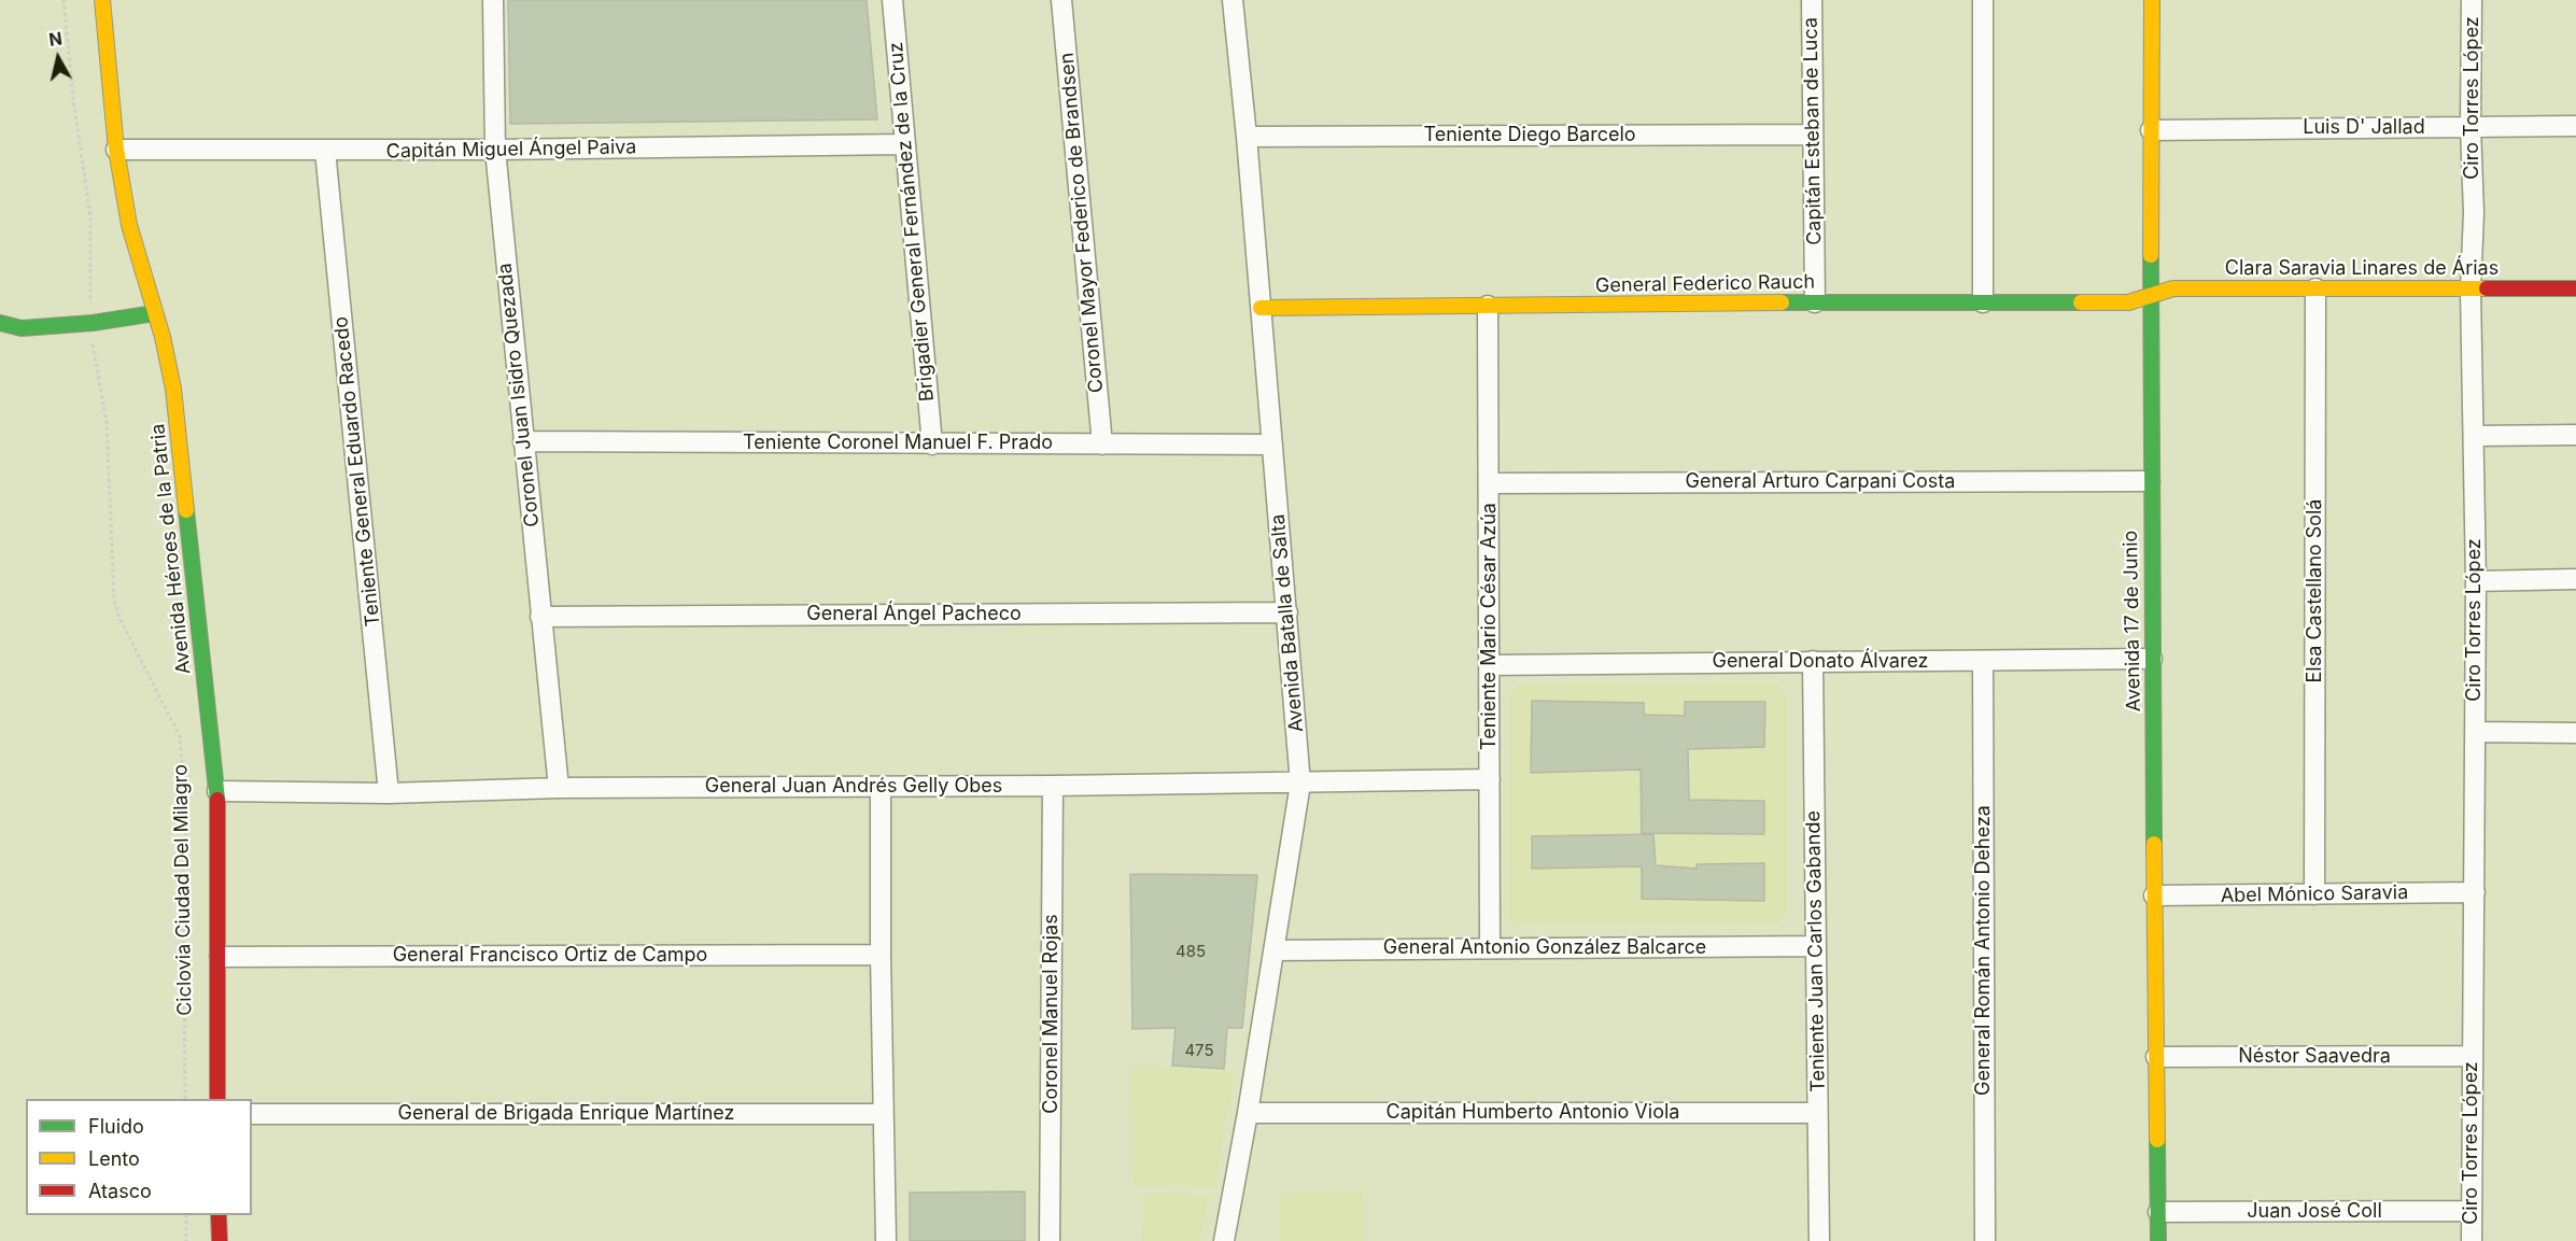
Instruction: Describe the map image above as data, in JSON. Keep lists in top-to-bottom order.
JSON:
{
  "streets": {
    "main road": [
      "Clara Saravia Linares de Árias",
      "General Federico Rauch",
      "Avenida Héroes de la Patria",
      "Avenida 17 de Junio"
    ],
    "street": [
      "Ciro Torres López",
      "Luis D' Jallad",
      "Capitán Esteban de Luca",
      "Teniente Diego Barcelo",
      "Capitán Miguel Ángel Paiva",
      "Brigadier General Fernández de la Cruz",
      "Coronel Mayor Federico de Brandsen",
      "Coronel Juan Isidro Quezada",
      "Teniente Coronel Manuel F. Prado",
      "Teniente General Eduardo Racedo",
      "General Arturo Carpani Costa",
      "Elsa Castellano Solá",
      "General Ángel Pacheco",
      "Avenida Batalla de Salta",
      "Teniente Mario César Azúa",
      "General Donato Álvarez",
      "General Juan Andrés Gelly Obes",
      "Abel Mónico Saravia",
      "General Antonio González Balcarce",
      "General Román Antonio Deheza",
      "Teniente Juan Carlos Gabande",
      "General Francisco Ortiz de Campo",
      "Coronel Manuel Rojas",
      "Néstor Saavedra",
      "Capitán Humberto Antonio Viola",
      "General de Brigada Enrique Martínez",
      "Juan José Coll"
    ],
    "path": ["Ciclovia Ciudad Del Milagro"]
  },
  "crossings": [
    ["Ciro Torres López", "Luis D' Jallad"],
    ["Ciro Torres López", "Clara Saravia Linares de Árias"],
    ["Ciro Torres López", "Abel Mónico Saravia"],
    ["Ciro Torres López", "Néstor Saavedra"],
    ["Ciro Torres López", "Juan José Coll"],
    ["Luis D' Jallad", "Avenida 17 de Junio"],
    ["Capitán Esteban de Luca", "Teniente Diego Barcelo"],
    ["Capitán Esteban de Luca", "General Federico Rauch"],
    ["Teniente Diego Barcelo", "Avenida Batalla de Salta"],
    ["Capitán Miguel Ángel Paiva", "Brigadier General Fernández de la Cruz"],
    ["Capitán Miguel Ángel Paiva", "Coronel Juan Isidro Quezada"],
    ["Capitán Miguel Ángel Paiva", "Teniente General Eduardo Racedo"],
    ["Capitán Miguel Ángel Paiva", "Avenida Héroes de la Patria"],
    ["Brigadier General Fernández de la Cruz", "Teniente Coronel Manuel F. Prado"],
    ["Coronel Mayor Federico de Brandsen", "Teniente Coronel Manuel F. Prado"],
    ["Clara Saravia Linares de Árias", "General Federico Rauch"],
    ["Clara Saravia Linares de Árias", "Elsa Castellano Solá"],
    ["Clara Saravia Linares de Árias", "Avenida 17 de Junio"],
    ["General Federico Rauch", "Avenida 17 de Junio"],
    ["General Federico Rauch", "Avenida Batalla de Salta"],
    ["General Federico Rauch", "Teniente Mario César Azúa"],
    ["Coronel Juan Isidro Quezada", "Teniente Coronel Manuel F. Prado"],
    ["Coronel Juan Isidro Quezada", "General Ángel Pacheco"],
    ["Coronel Juan Isidro Quezada", "General Juan Andrés Gelly Obes"],
    ["Teniente Coronel Manuel F. Prado", "Avenida Batalla de Salta"],
    ["Teniente General Eduardo Racedo", "General Juan Andrés Gelly Obes"],
    ["General Arturo Carpani Costa", "Avenida 17 de Junio"],
    ["General Arturo Carpani Costa", "Teniente Mario César Azúa"],
    ["Avenida Héroes de la Patria", "General Juan Andrés Gelly Obes"],
    ["Avenida Héroes de la Patria", "General Francisco Ortiz de Campo"],
    ["Elsa Castellano Solá", "Abel Mónico Saravia"],
    ["General Ángel Pacheco", "Avenida Batalla de Salta"],
    ["Avenida 17 de Junio", "General Donato Álvarez"],
    ["Avenida 17 de Junio", "Abel Mónico Saravia"],
    ["Avenida 17 de Junio", "Néstor Saavedra"],
    ["Avenida 17 de Junio", "Juan José Coll"],
    ["Avenida Batalla de Salta", "General Juan Andrés Gelly Obes"],
    ["Avenida Batalla de Salta", "General Antonio González Balcarce"],
    ["Avenida Batalla de Salta", "Capitán Humberto Antonio Viola"],
    ["Teniente Mario César Azúa", "General Donato Álvarez"],
    ["Teniente Mario César Azúa", "General Juan Andrés Gelly Obes"],
    ["Teniente Mario César Azúa", "General Antonio González Balcarce"],
    ["General Donato Álvarez", "General Román Antonio Deheza"],
    ["General Donato Álvarez", "Teniente Juan Carlos Gabande"],
    ["General Juan Andrés Gelly Obes", "Coronel Manuel Rojas"],
    ["General Antonio González Balcarce", "Teniente Juan Carlos Gabande"],
    ["Teniente Juan Carlos Gabande", "Capitán Humberto Antonio Viola"]
  ],
  "house_numbers": ["485", "475"],
  "legend": ["Fluido", "Lento", "Atasco"],
  "north": "top"
}
